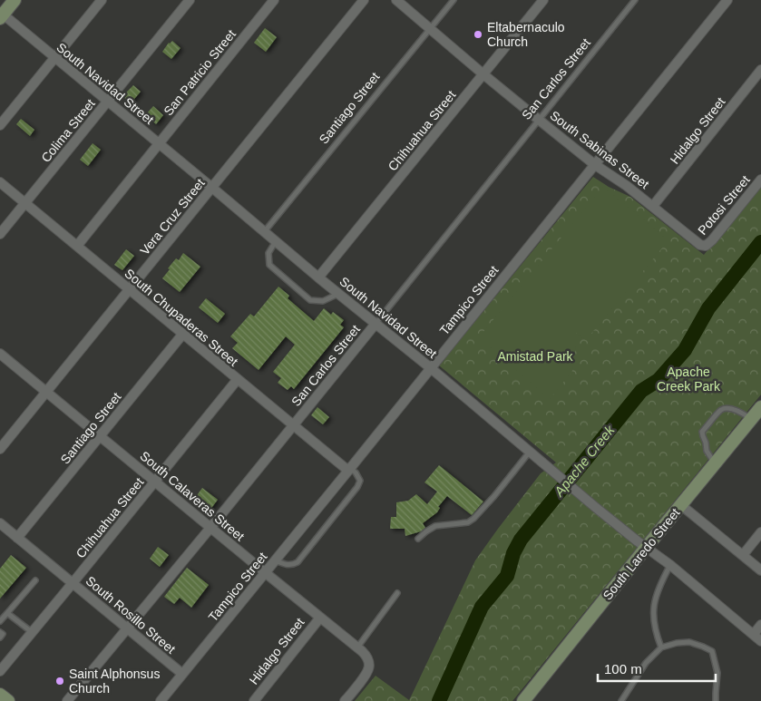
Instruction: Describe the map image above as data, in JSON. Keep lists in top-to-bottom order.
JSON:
{
  "streets": {
    "main road": ["South Laredo Street"],
    "street": [
      "San Patricio Street",
      "San Carlos Street",
      "South Navidad Street",
      "Santiago Street",
      "Colima Street",
      "Chihuahua Street",
      "Hidalgo Street",
      "South Sabinas Street",
      "Potosi Street",
      "Vera Cruz Street",
      "Tampico Street",
      "South Chupaderas Street",
      "South Calaveras Street",
      "South Rosillo Street"
    ]
  },
  "crossings": [
    ["San Patricio Street", "South Navidad Street"],
    ["San Patricio Street", "South Chupaderas Street"],
    ["San Carlos Street", "South Navidad Street"],
    ["San Carlos Street", "South Sabinas Street"],
    ["San Carlos Street", "South Chupaderas Street"],
    ["San Carlos Street", "South Calaveras Street"],
    ["San Carlos Street", "South Rosillo Street"],
    ["South Navidad Street", "Santiago Street"],
    ["South Navidad Street", "Colima Street"],
    ["South Navidad Street", "Chihuahua Street"],
    ["South Navidad Street", "Vera Cruz Street"],
    ["South Navidad Street", "Tampico Street"],
    ["South Navidad Street", "South Laredo Street"],
    ["Santiago Street", "South Sabinas Street"],
    ["Santiago Street", "South Chupaderas Street"],
    ["Santiago Street", "South Calaveras Street"],
    ["Santiago Street", "South Rosillo Street"],
    ["Colima Street", "South Chupaderas Street"],
    ["Chihuahua Street", "South Sabinas Street"],
    ["Chihuahua Street", "South Chupaderas Street"],
    ["Chihuahua Street", "South Calaveras Street"],
    ["Chihuahua Street", "South Rosillo Street"],
    ["Hidalgo Street", "South Sabinas Street"],
    ["Hidalgo Street", "South Calaveras Street"],
    ["South Sabinas Street", "Potosi Street"],
    ["South Sabinas Street", "Tampico Street"],
    ["Vera Cruz Street", "South Chupaderas Street"],
    ["Vera Cruz Street", "South Calaveras Street"],
    ["Tampico Street", "South Chupaderas Street"],
    ["Tampico Street", "South Calaveras Street"],
    ["Tampico Street", "South Rosillo Street"]
  ],
  "water": ["Apache Creek"],
  "parks": ["Amistad Park", "Apache Creek Park"],
  "places": ["Eltabernaculo Church", "Saint Alphonsus Church"],
  "scale_bar": "100 m"
}
